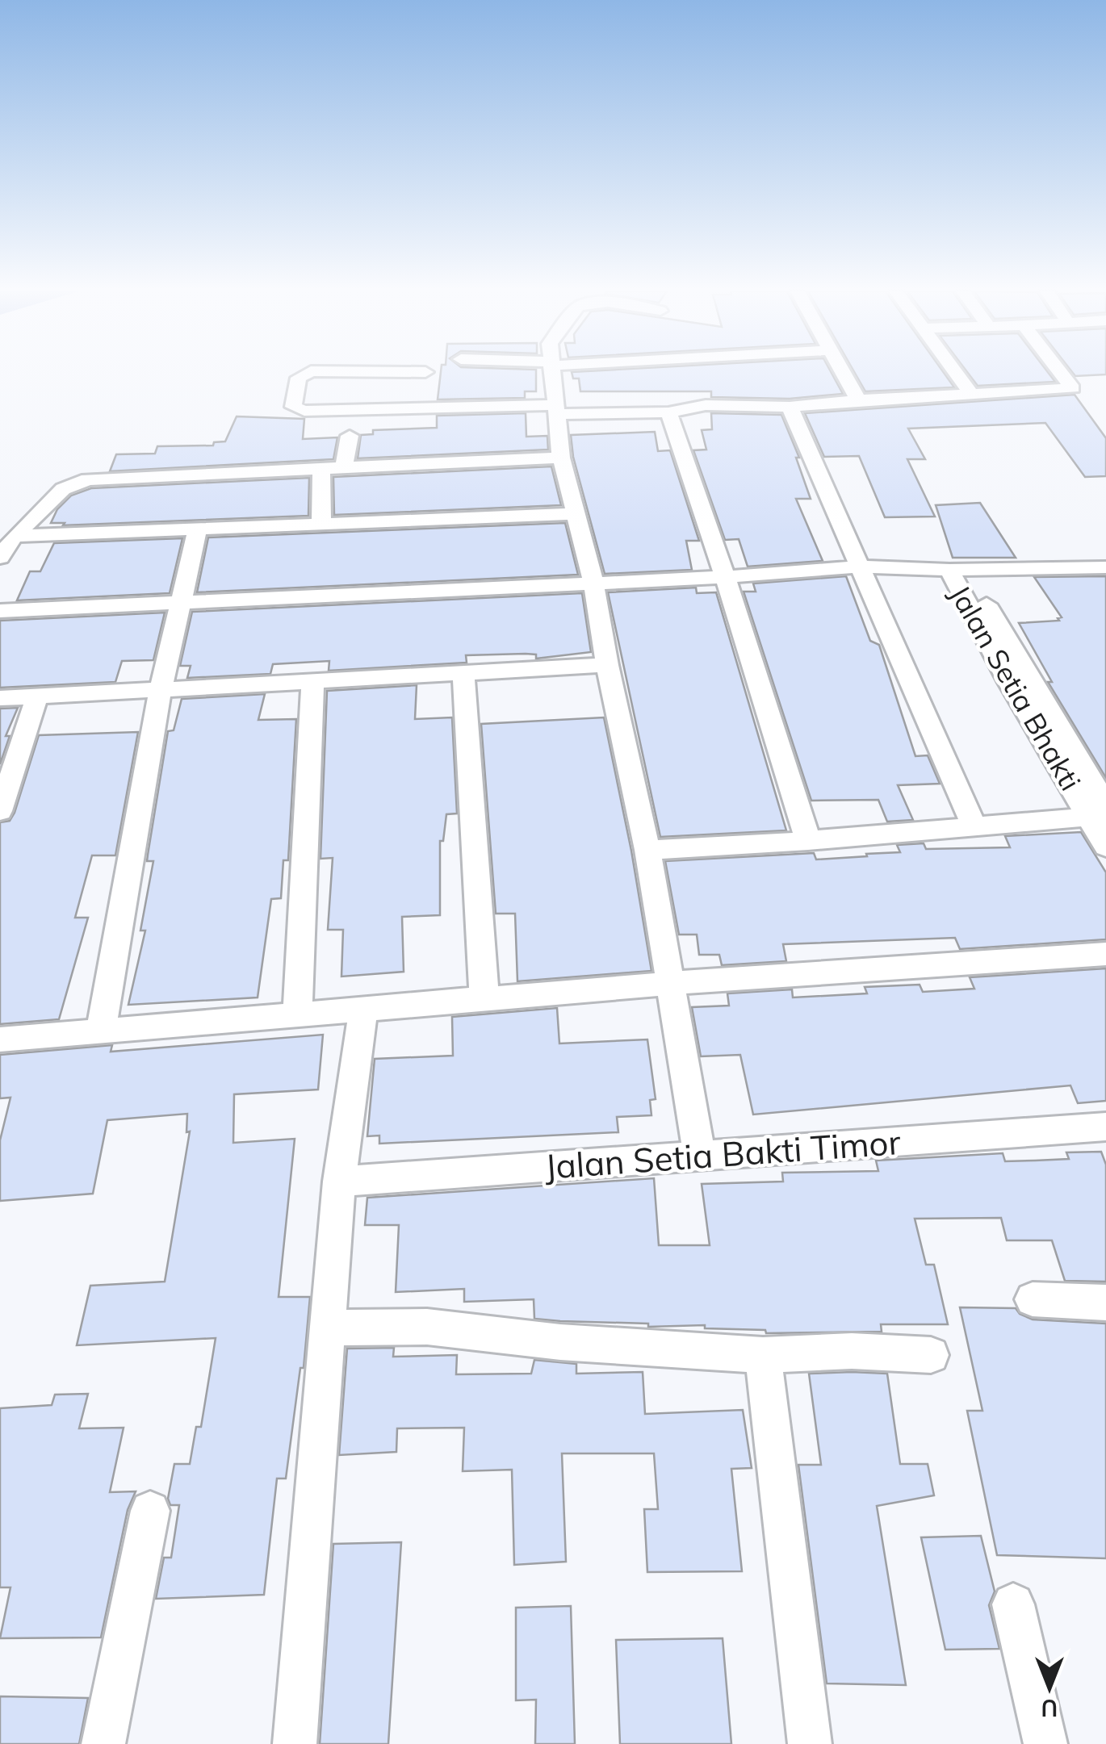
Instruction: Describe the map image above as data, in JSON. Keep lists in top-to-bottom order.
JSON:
{
  "streets": {
    "street": ["Jalan Setia Bhakti", "Jalan Setia Bakti Timor"]
  },
  "north": "bottom"
}
